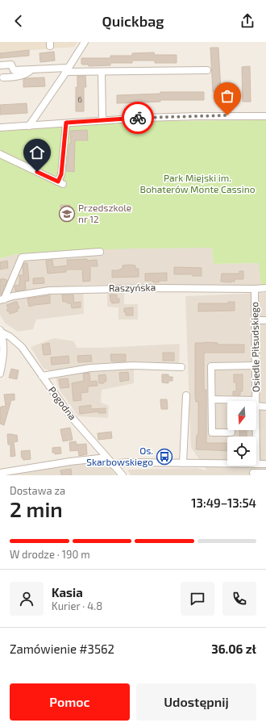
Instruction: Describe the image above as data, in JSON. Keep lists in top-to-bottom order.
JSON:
{
  "streets": {
    "street": ["Raszyńska", "Osiedle Piłsudskiego", "Pogodna"]
  },
  "crossings": [
    ["Raszyńska", "Osiedle Piłsudskiego"]
  ],
  "parks": ["Park Miejski im. Bohaterów Monte Cassino"],
  "places": {
    "school or university": ["Przedszkole nr 12"],
    "bus stop": ["Os. Skarbowskiego"]
  },
  "house_numbers": ["6"],
  "north": "bottom",
  "page": {
    "header": "Quickbag",
    "heading": ["2 min", "Dostawa za", "13:49–13:54"],
    "panel": [
      "Kasia",
      "Kurier · 4.8",
      "Zamówienie #3562",
      "36.06 zł"
    ],
    "bar": "W drodze · 190 m",
    "buttons": ["Pomoc", "Udostępnij"]
  }
}
